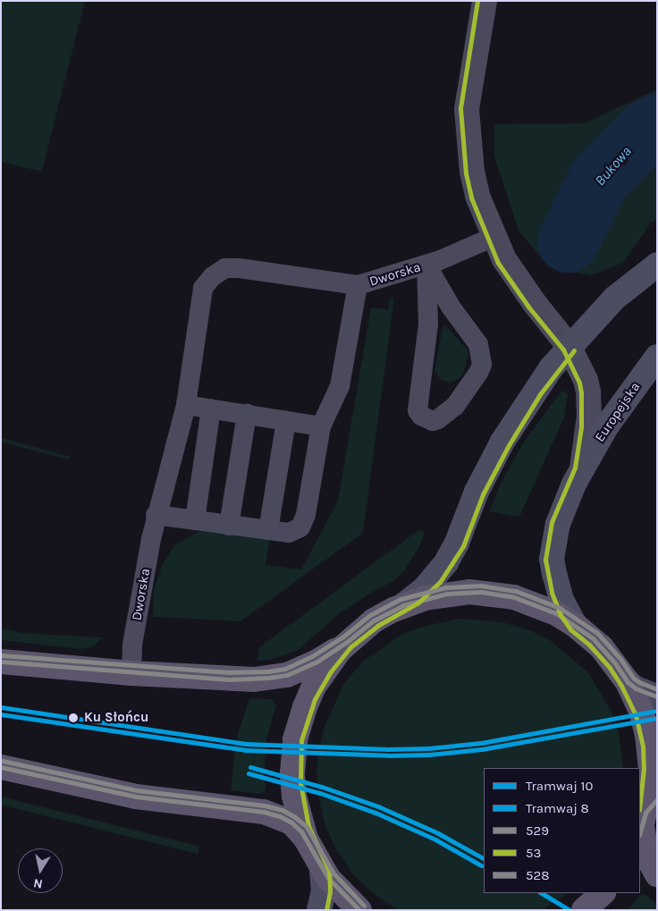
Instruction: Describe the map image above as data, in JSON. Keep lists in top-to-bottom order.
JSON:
{
  "streets": {
    "main road": ["Europejska"],
    "lane": ["Dworska"]
  },
  "water": ["Bukowa"],
  "places": ["Ku Słońcu"],
  "lines": [
    "transit line 53",
    "transit line 528",
    "transit line 529",
    "tram line 10",
    "tram line 8"
  ],
  "legend": [
    "Tramwaj 10",
    "Tramwaj 8",
    "529",
    "53",
    "528"
  ],
  "north": "bottom"
}
